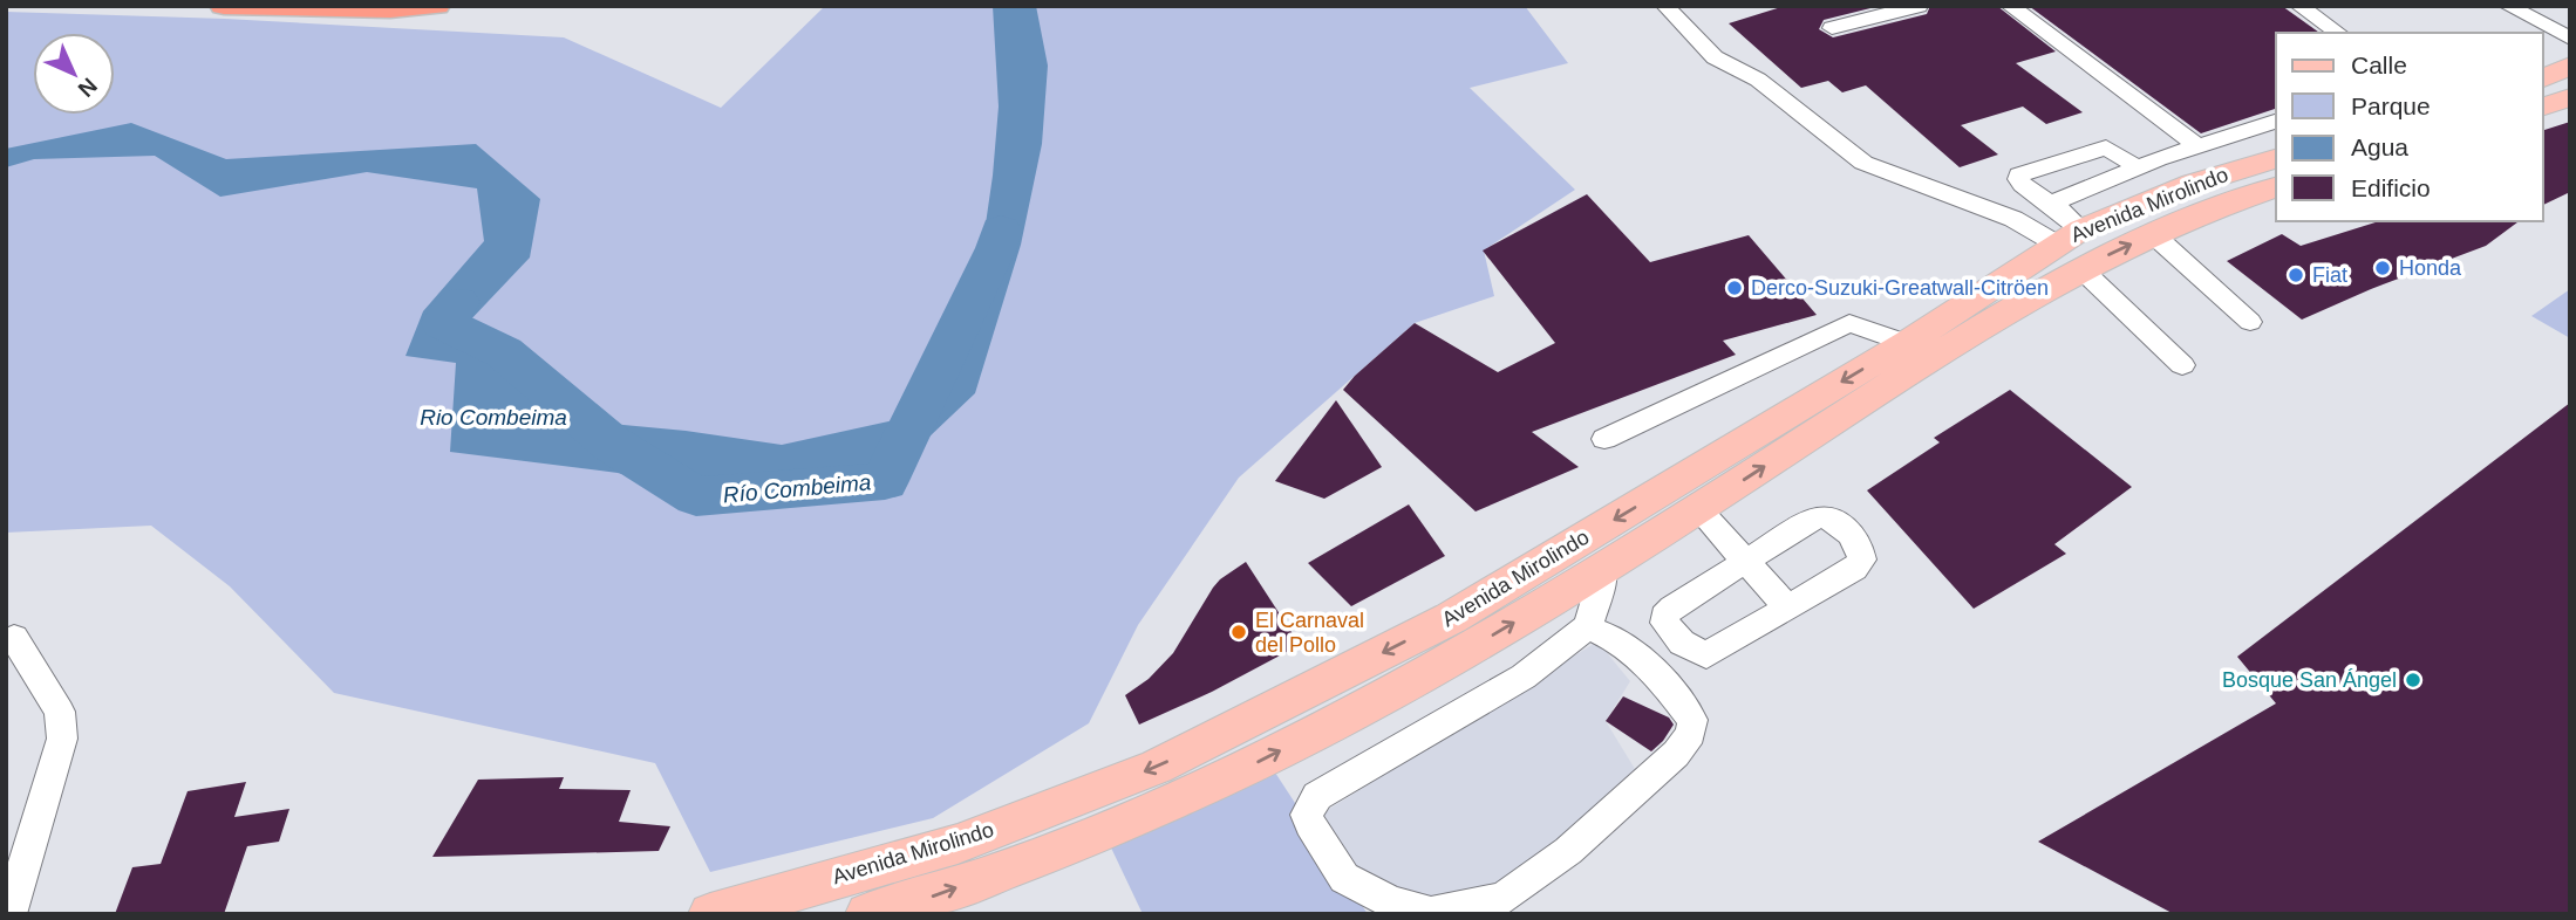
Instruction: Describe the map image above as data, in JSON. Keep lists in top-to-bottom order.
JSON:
{
  "streets": {
    "main road": ["Avenida Mirolindo"]
  },
  "water": ["Rio Combeima", "Río Combeima"],
  "places": [
    "Honda",
    "Fiat",
    "Derco-Suzuki-Greatwall-Citröen",
    "El Carnaval del Pollo",
    "Bosque San Ángel"
  ],
  "legend": [
    "Calle",
    "Parque",
    "Agua",
    "Edificio"
  ],
  "north": "bottom right"
}
